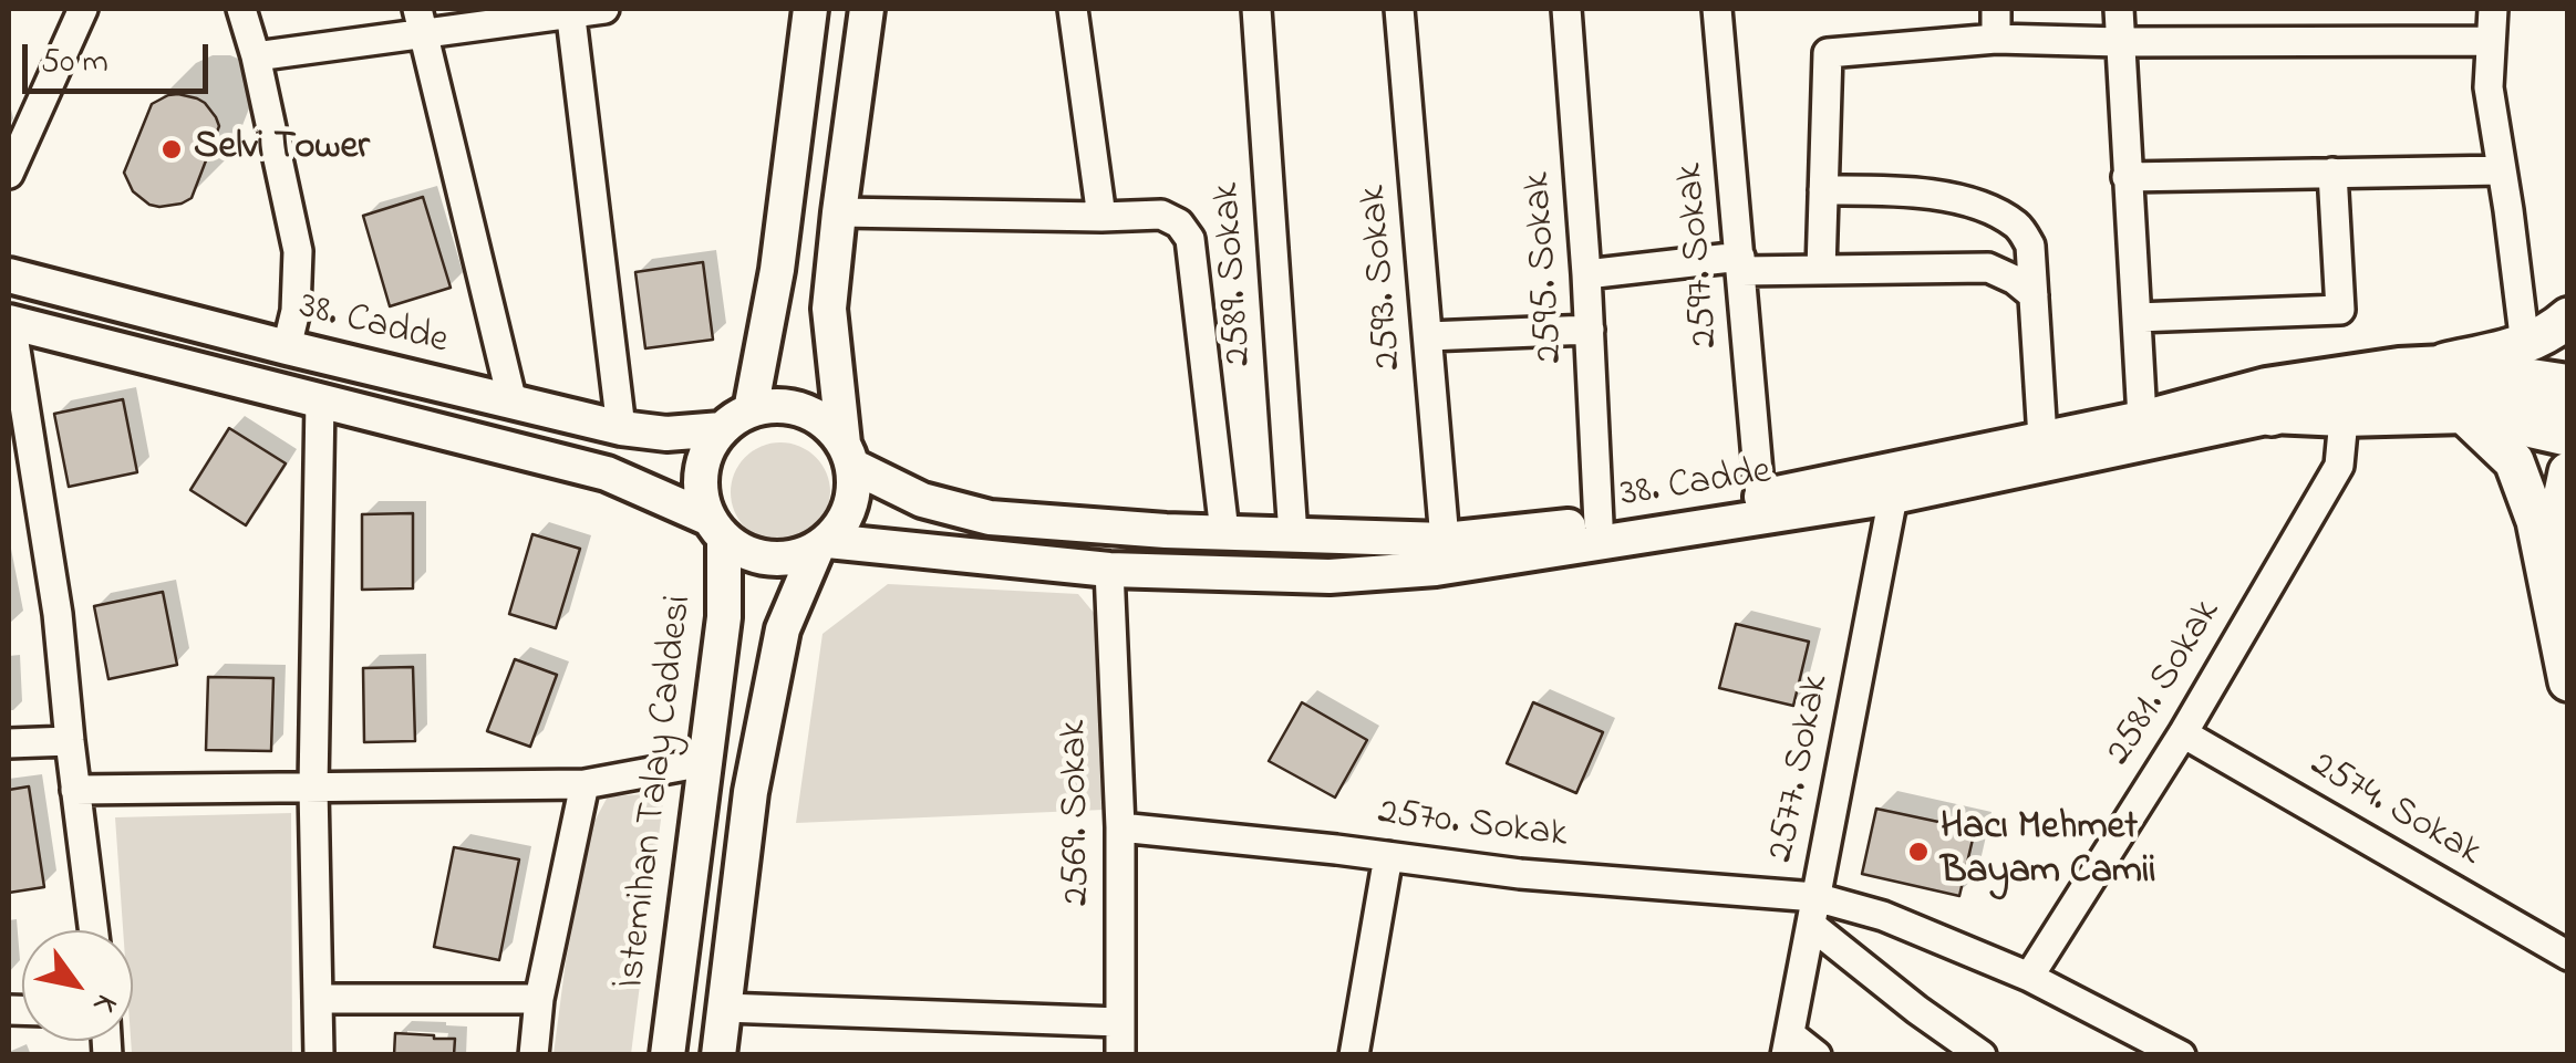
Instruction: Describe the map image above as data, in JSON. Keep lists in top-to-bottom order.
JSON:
{
  "streets": {
    "street": [
      "2597. Sokak",
      "2595. Sokak",
      "2589. Sokak",
      "2593. Sokak",
      "38. Cadde",
      "2581. Sokak",
      "2577. Sokak",
      "İstemihan Talay Caddesi",
      "2574. Sokak",
      "2569. Sokak",
      "2570. Sokak"
    ]
  },
  "crossings": [
    ["2597. Sokak", "38. Cadde"],
    ["2595. Sokak", "38. Cadde"],
    ["2589. Sokak", "38. Cadde"],
    ["2593. Sokak", "38. Cadde"],
    ["38. Cadde", "2581. Sokak"],
    ["38. Cadde", "2577. Sokak"],
    ["38. Cadde", "İstemihan Talay Caddesi"],
    ["38. Cadde", "2569. Sokak"],
    ["2581. Sokak", "2574. Sokak"],
    ["2581. Sokak", "2570. Sokak"],
    ["2577. Sokak", "2570. Sokak"],
    ["2569. Sokak", "2570. Sokak"]
  ],
  "places": ["Selvi Tower", "Hacı Mehmet Bayam Camii"],
  "scale_bar": "50 m",
  "north": "bottom right"
}
